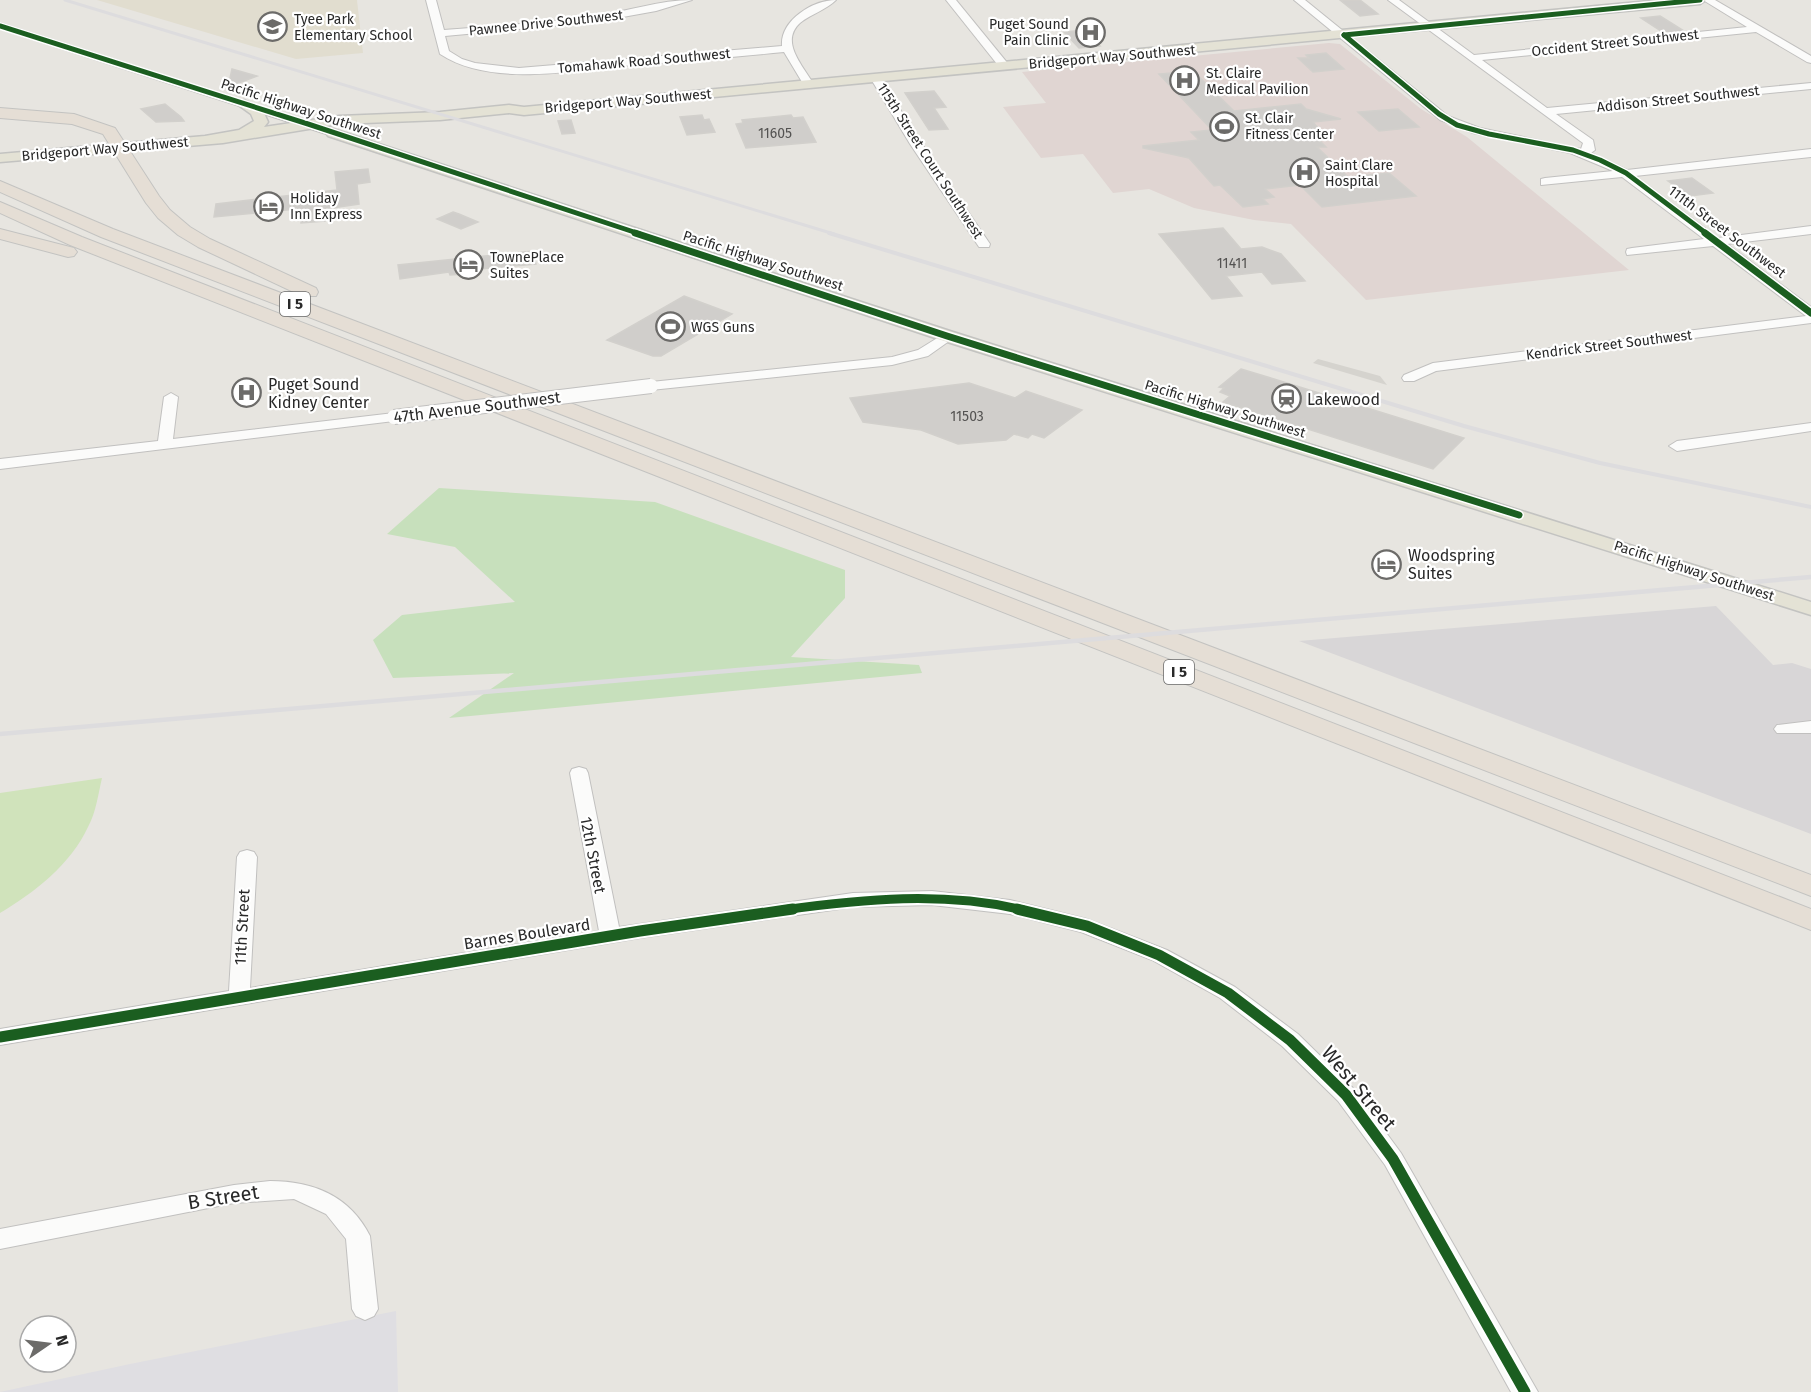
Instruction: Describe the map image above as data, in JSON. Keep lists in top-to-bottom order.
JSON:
{
  "streets": {
    "highway": ["I 5"],
    "main road": ["Bridgeport Way Southwest", "Pacific Highway Southwest"],
    "street": [
      "Pawnee Drive Southwest",
      "Occident Street Southwest",
      "Tomahawk Road Southwest",
      "Addison Street Southwest",
      "115th Street Court Southwest",
      "111th Street Southwest",
      "Kendrick Street Southwest",
      "47th Avenue Southwest",
      "12th Street",
      "11th Street",
      "Barnes Boulevard",
      "West Street",
      "B Street"
    ]
  },
  "crossings": [
    ["Pawnee Drive Southwest", "Tomahawk Road Southwest"],
    ["Bridgeport Way Southwest", "Pacific Highway Southwest"],
    ["Bridgeport Way Southwest", "115th Street Court Southwest"],
    ["Bridgeport Way Southwest", "111th Street Southwest"],
    ["Pacific Highway Southwest", "47th Avenue Southwest"],
    ["12th Street", "Barnes Boulevard"],
    ["11th Street", "Barnes Boulevard"],
    ["Barnes Boulevard", "West Street"]
  ],
  "places": {
    "school or university": ["Tyee Park Elementary School"],
    "hospital": [
      "Puget Sound Pain Clinic",
      "St. Claire Medical Pavilion",
      "Saint Clare Hospital",
      "Puget Sound Kidney Center"
    ],
    "sports": ["St. Clair Fitness Center", "WGS Guns"],
    "hotel": ["Holiday Inn Express", "TownePlace Suites", "Woodspring Suites"],
    "station": ["Lakewood"]
  },
  "house_numbers": ["11605", "11411", "11503"],
  "north": "right"
}
